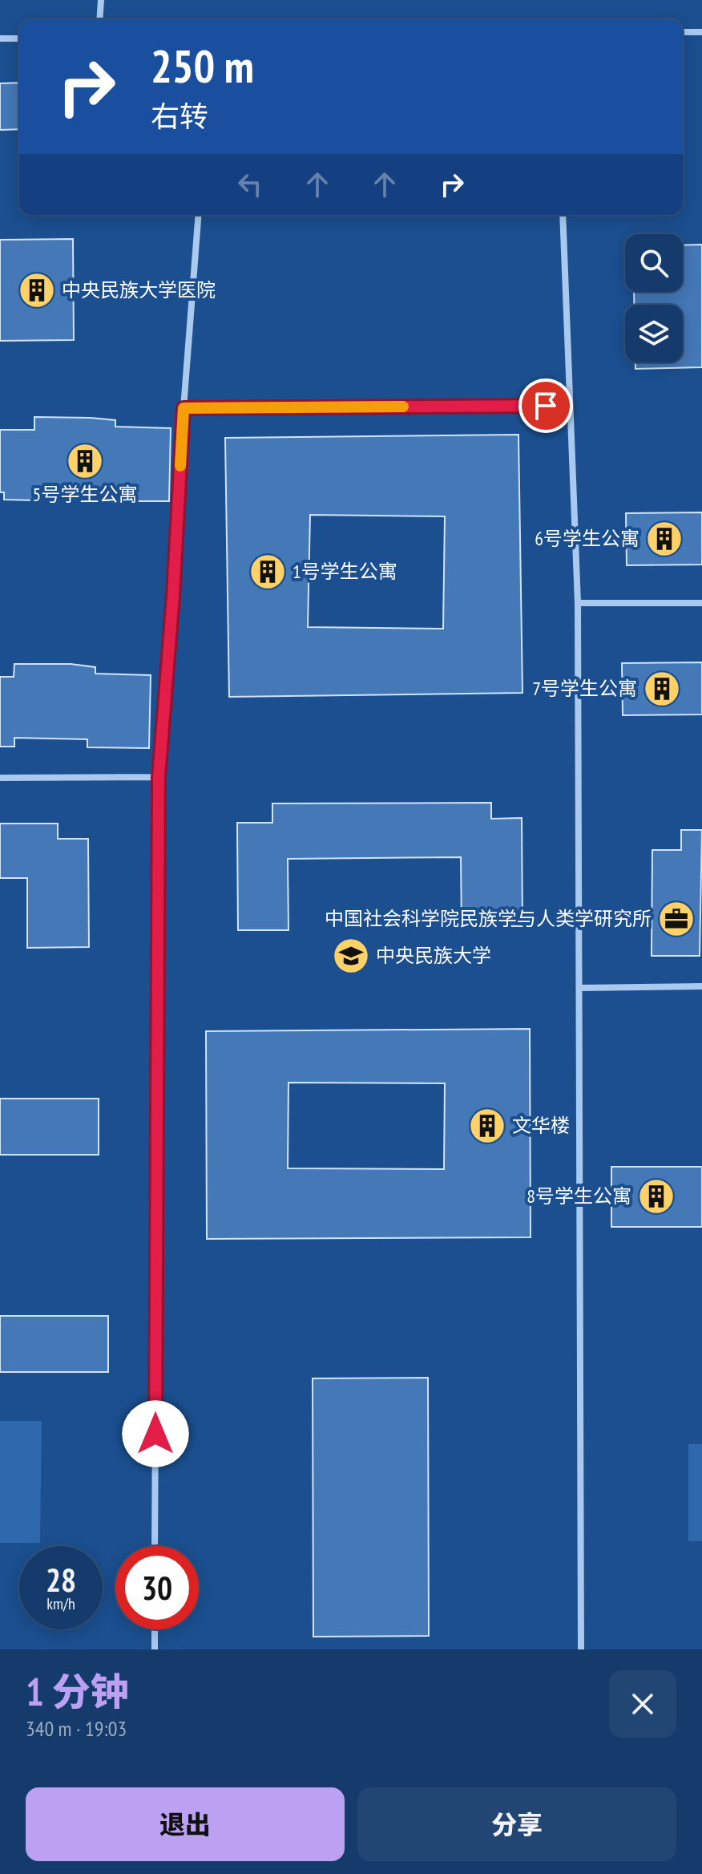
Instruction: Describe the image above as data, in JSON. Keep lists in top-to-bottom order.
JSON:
{
  "places": {
    "building": [
      "中央民族大学医院",
      "5号学生公寓",
      "6号学生公寓",
      "1号学生公寓",
      "7号学生公寓",
      "文华楼",
      "8号学生公寓"
    ],
    "office": ["中国社会科学院民族学与人类学研究所"],
    "school or university": ["中央民族大学"]
  },
  "page": {
    "turn": ["250 m", "右转"],
    "speed": "28 km/h",
    "limit": "30",
    "heading": ["1 分钟", "340 m · 19:03"],
    "buttons": ["退出", "分享"]
  }
}
